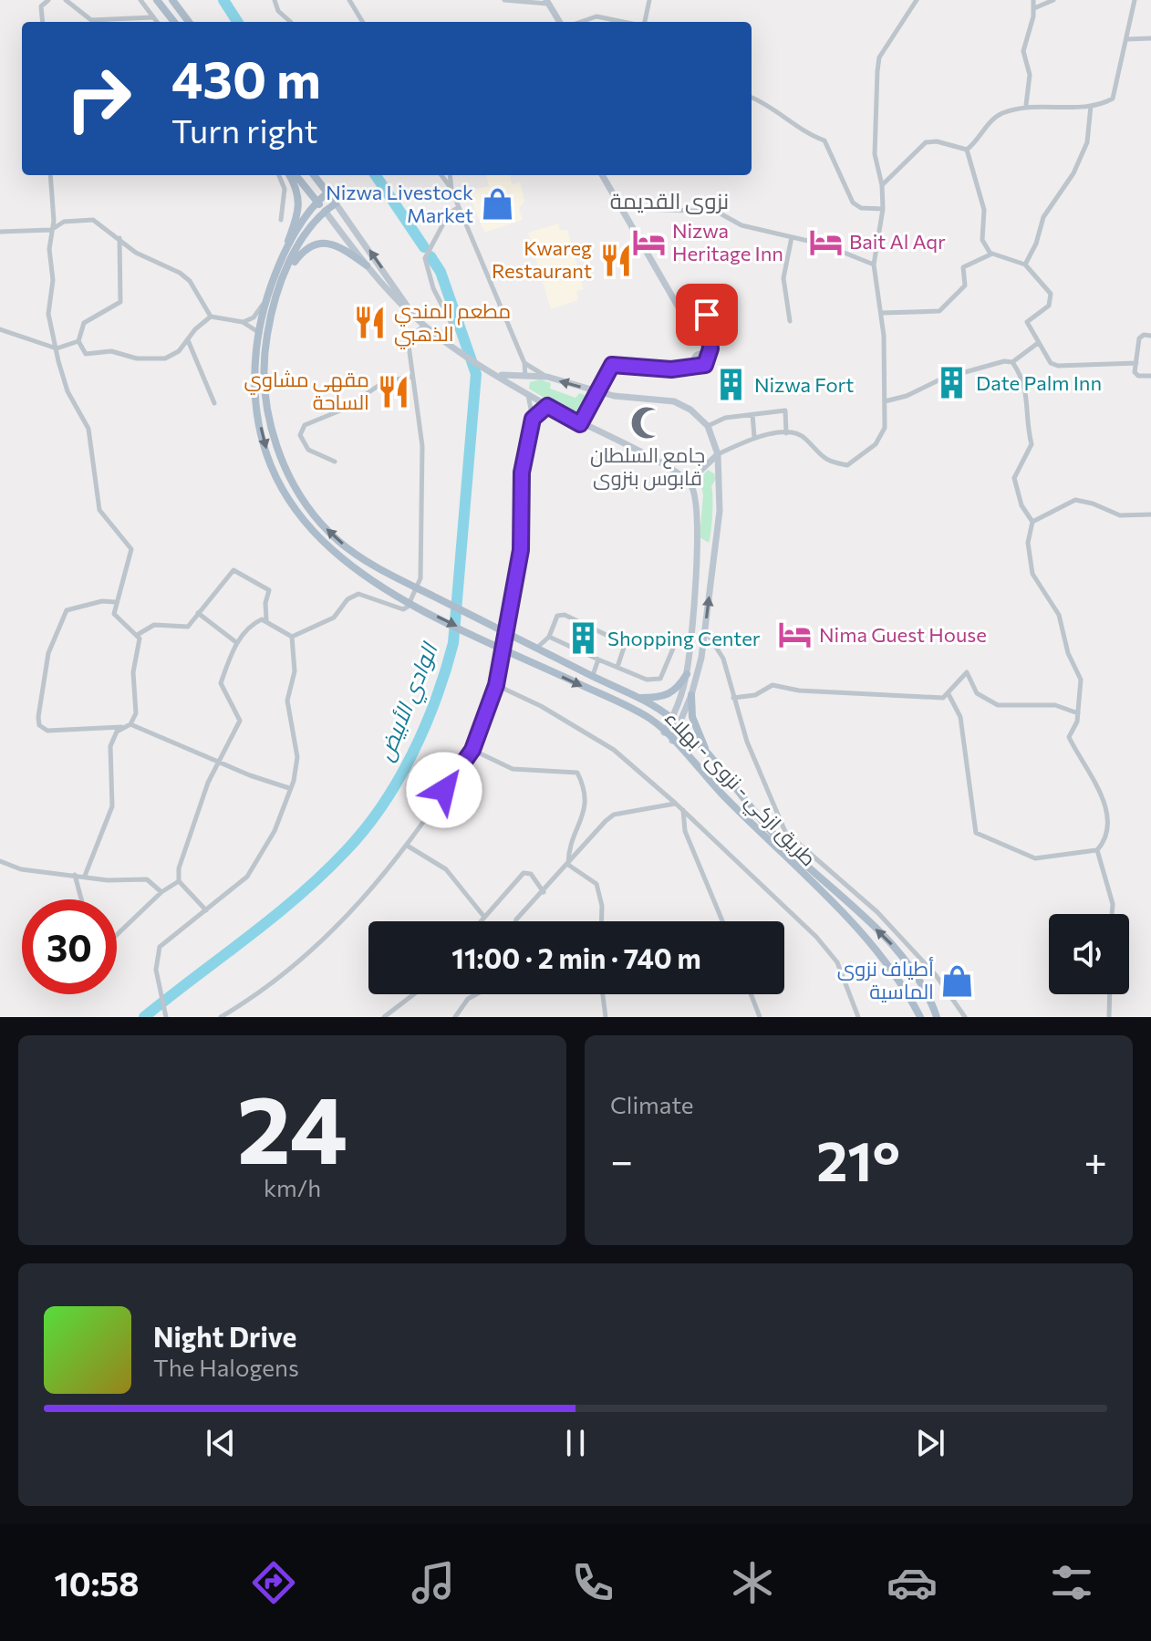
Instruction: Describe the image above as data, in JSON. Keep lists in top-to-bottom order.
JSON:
{
  "streets": {
    "main road": ["طريق ازكي - نزوى - بهلاء"]
  },
  "districts": ["نزوى القديمة"],
  "water": ["الوادي الأبيض"],
  "places": {
    "shop": ["Nizwa Livestock Market", "أطياف نزوى الماسية"],
    "hotel": ["Bait Al Aqr", "Nizwa Heritage Inn", "Nima Guest House"],
    "restaurant": ["Kwareg Restaurant", "مطعم المندي الذهبي", "مقهى مشاوي الساحة"],
    "building": ["Date Palm Inn", "Nizwa Fort", "Shopping Center"],
    "mosque": ["جامع السلطان قابوس بنزوى"]
  },
  "page": {
    "turn": ["430 m", "Turn right"],
    "limit": "30",
    "trip": "11:00 · 2 min · 740 m",
    "tile": [
      ["24", "km/h"],
      "Climate"
    ],
    "heat": ["−", "21°", "+"],
    "song": ["Night Drive", "The Halogens"],
    "tabs": "10:58"
  }
}
